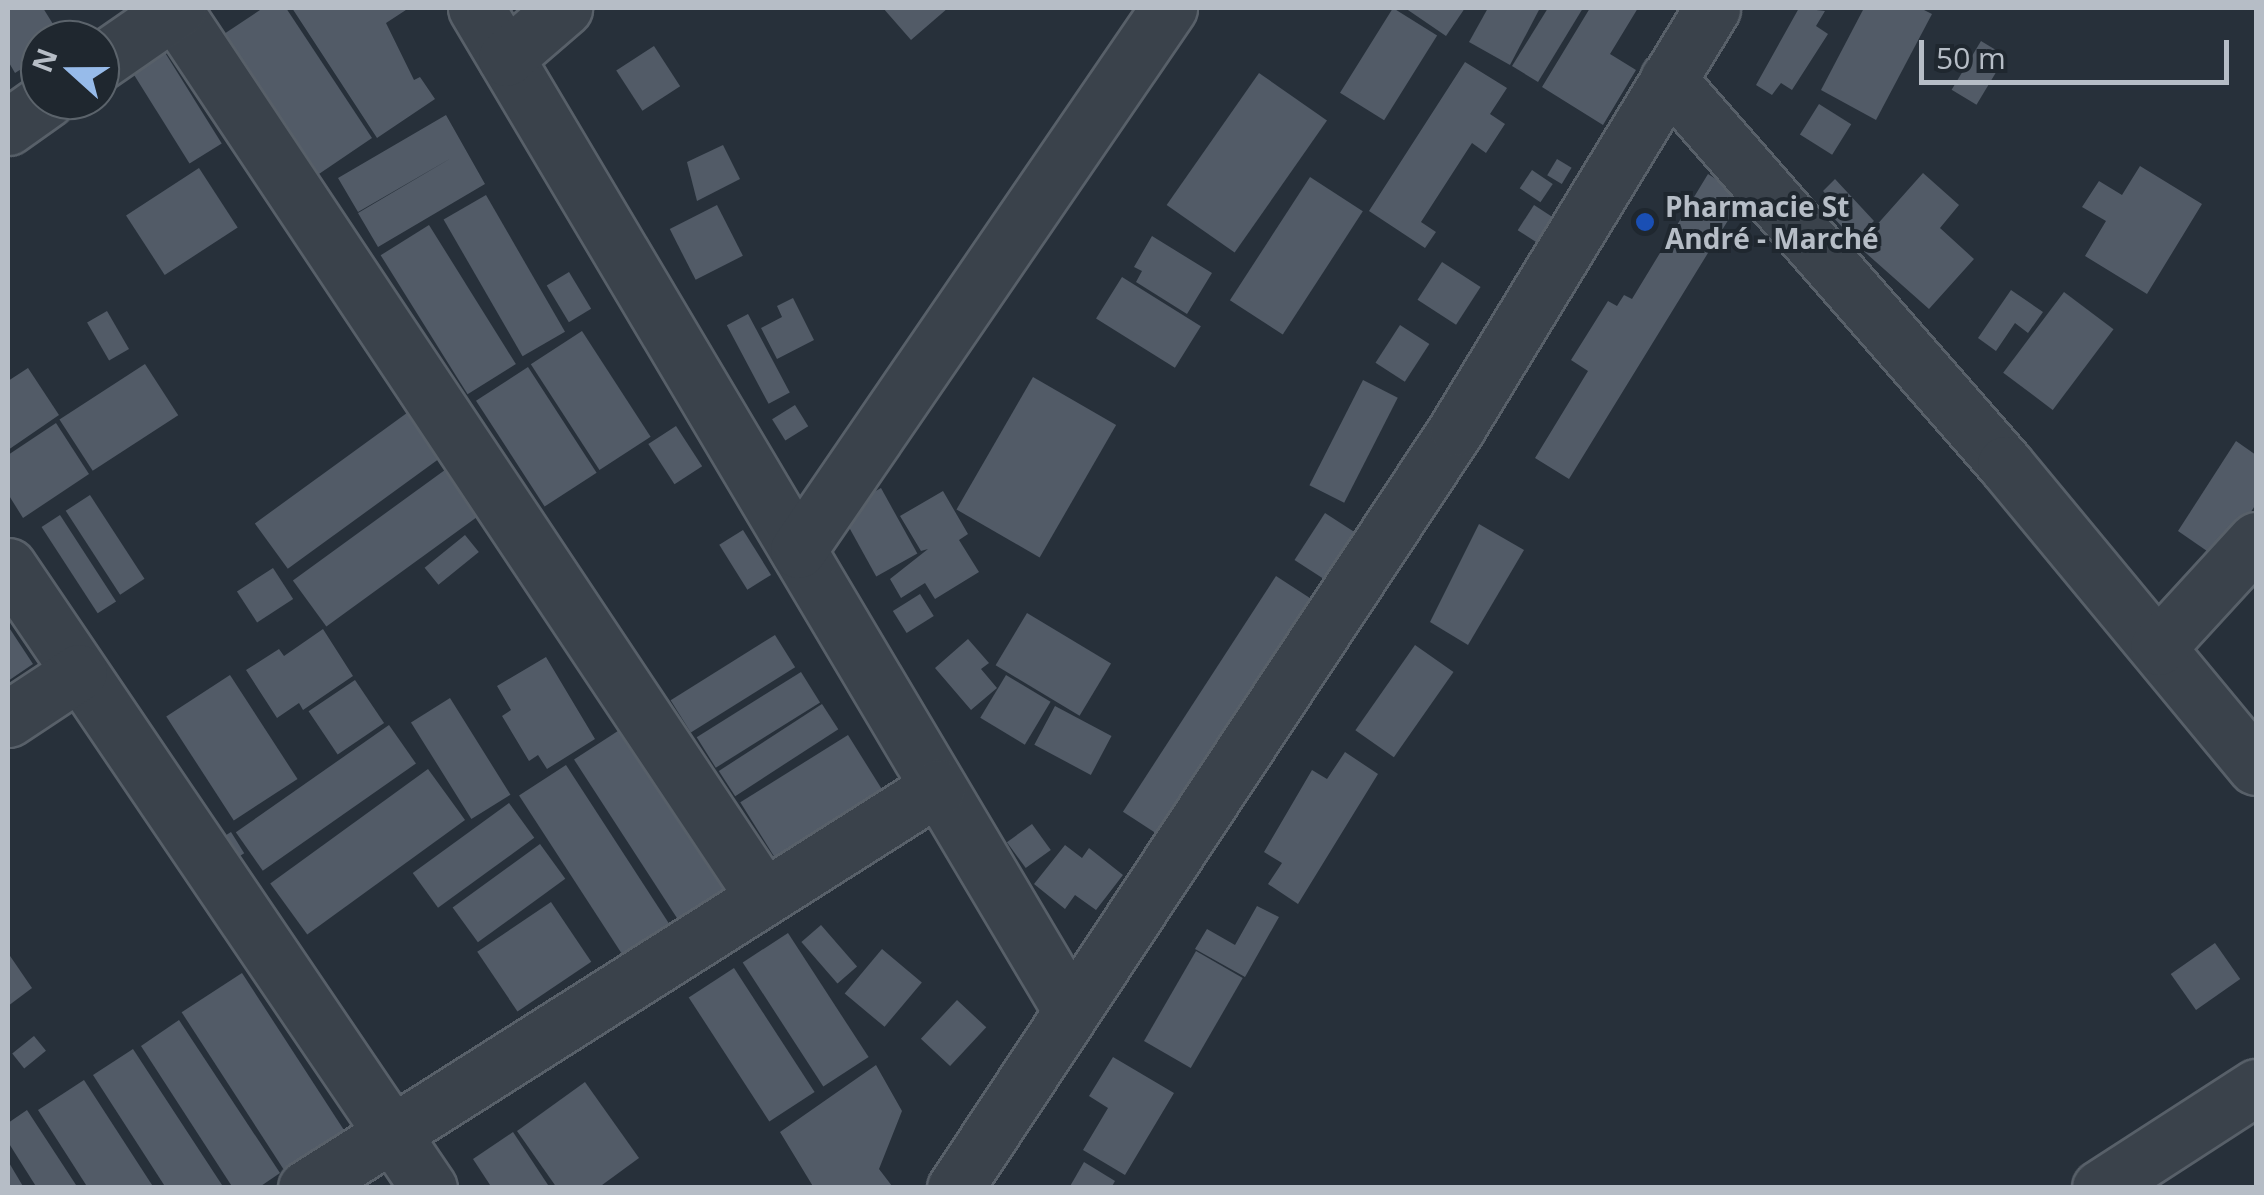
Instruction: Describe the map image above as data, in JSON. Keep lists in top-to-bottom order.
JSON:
{
  "places": ["Pharmacie St André - Marché"],
  "scale_bar": "50 m",
  "north": "left"
}
